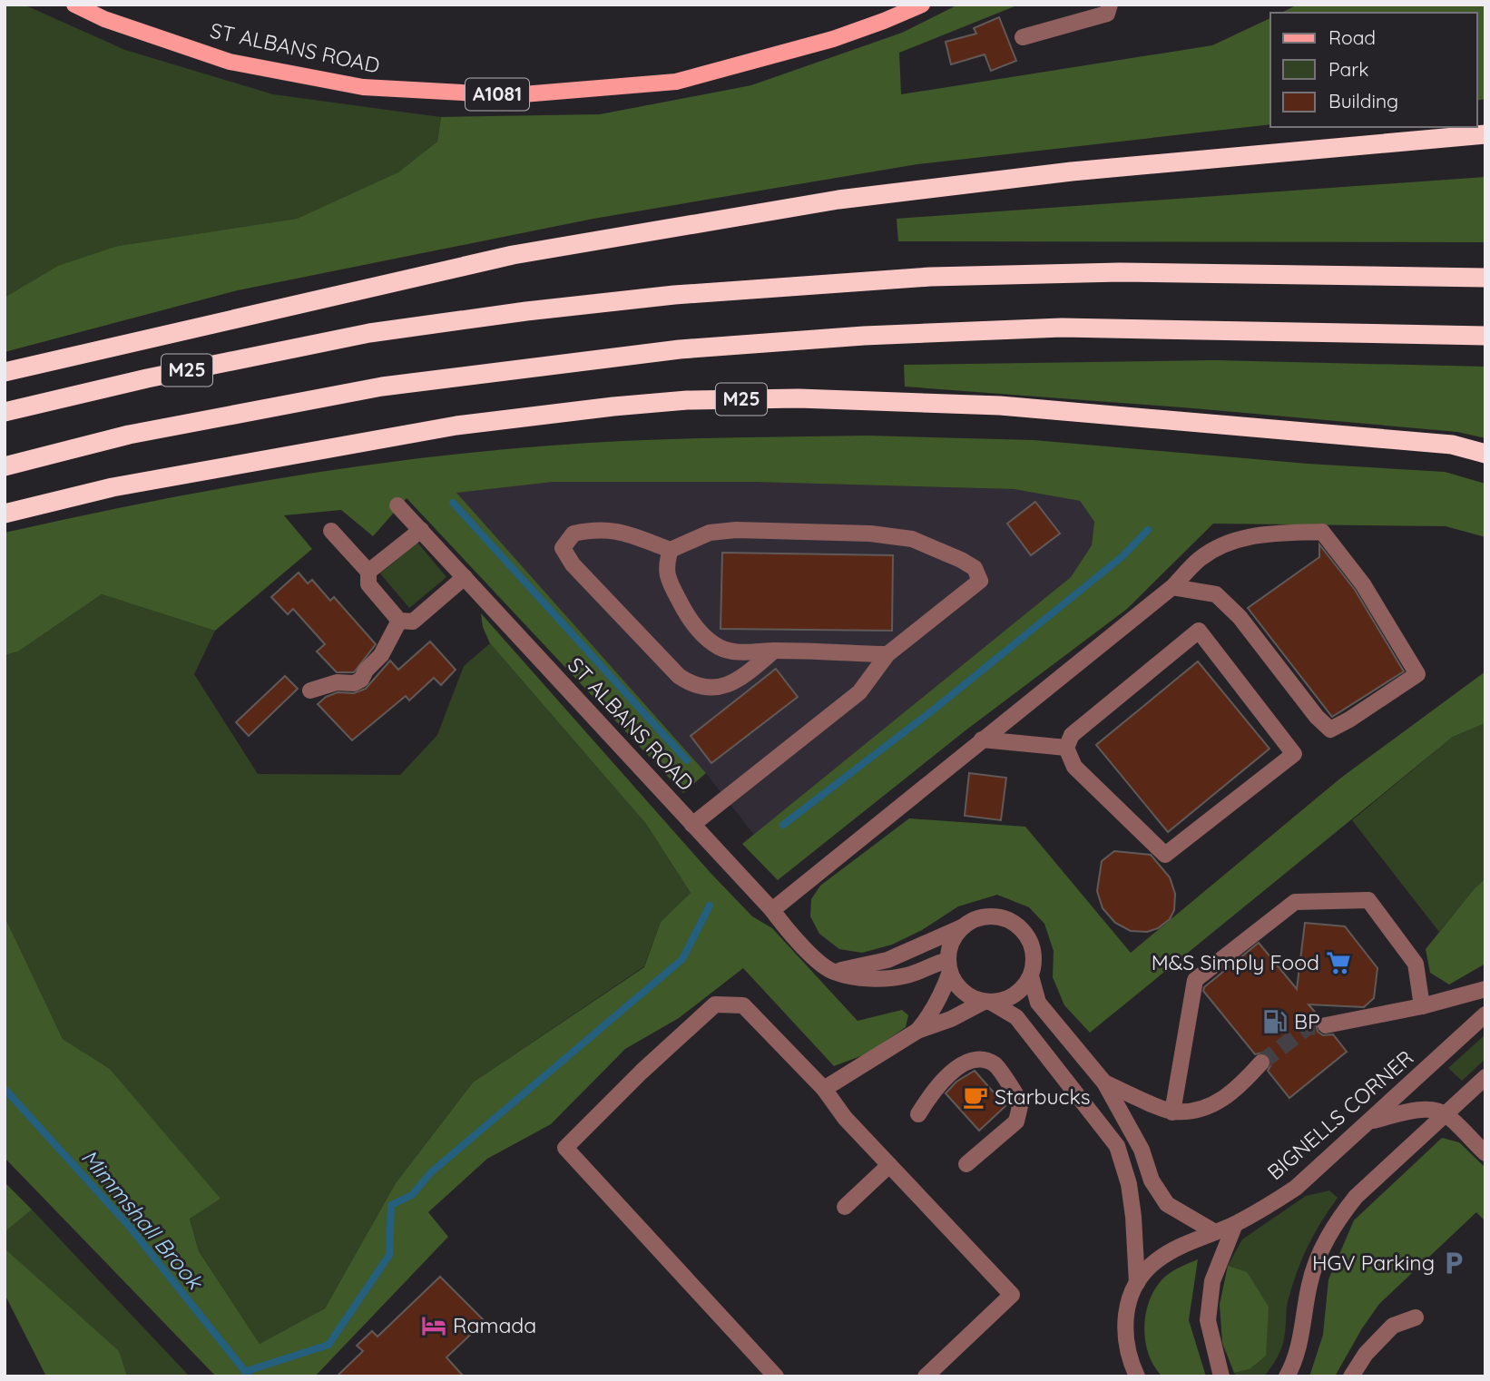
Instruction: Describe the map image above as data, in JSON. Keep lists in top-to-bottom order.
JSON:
{
  "streets": {
    "highway": ["M25"],
    "main road": ["ST ALBANS ROAD", "A1081"],
    "street": ["BIGNELLS CORNER"]
  },
  "water": ["Mimmshall Brook"],
  "places": {
    "supermarket": ["M&S Simply Food"],
    "fuel station": ["BP"],
    "cafe": ["Starbucks"],
    "parking": ["HGV Parking"],
    "hotel": ["Ramada"]
  },
  "legend": ["Road", "Park", "Building"]
}
